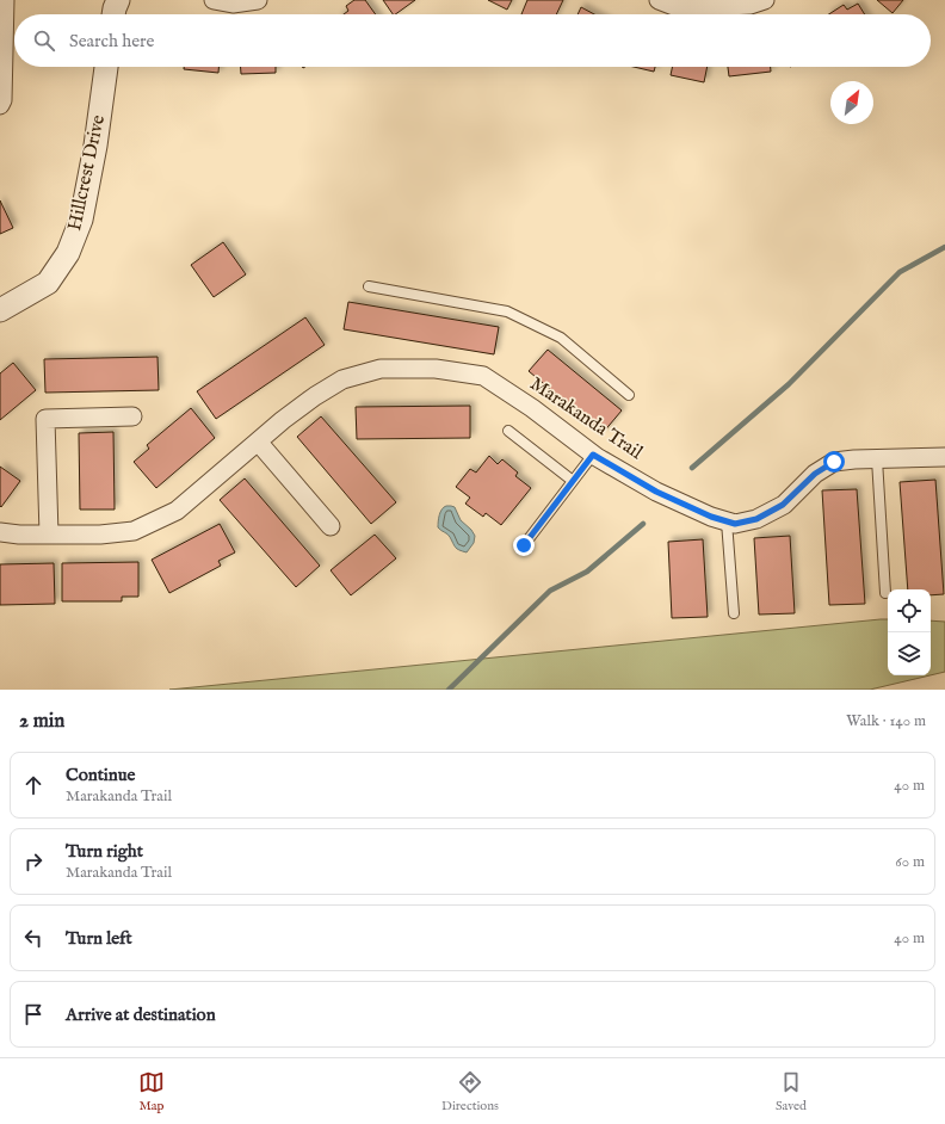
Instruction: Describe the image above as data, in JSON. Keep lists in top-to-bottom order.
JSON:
{
  "streets": {
    "street": ["Hillcrest Drive", "Marakanda Trail"]
  },
  "north": "top right",
  "page": {
    "search": "Search here",
    "heading": ["2 min", "Walk · 140 m"],
    "list": [
      ["Continue", "Marakanda Trail", "40 m"],
      ["Turn right", "Marakanda Trail", "60 m"],
      ["Turn left", "40 m"],
      "Arrive at destination"
    ],
    "nav": ["Map", "Directions", "Saved"]
  }
}
